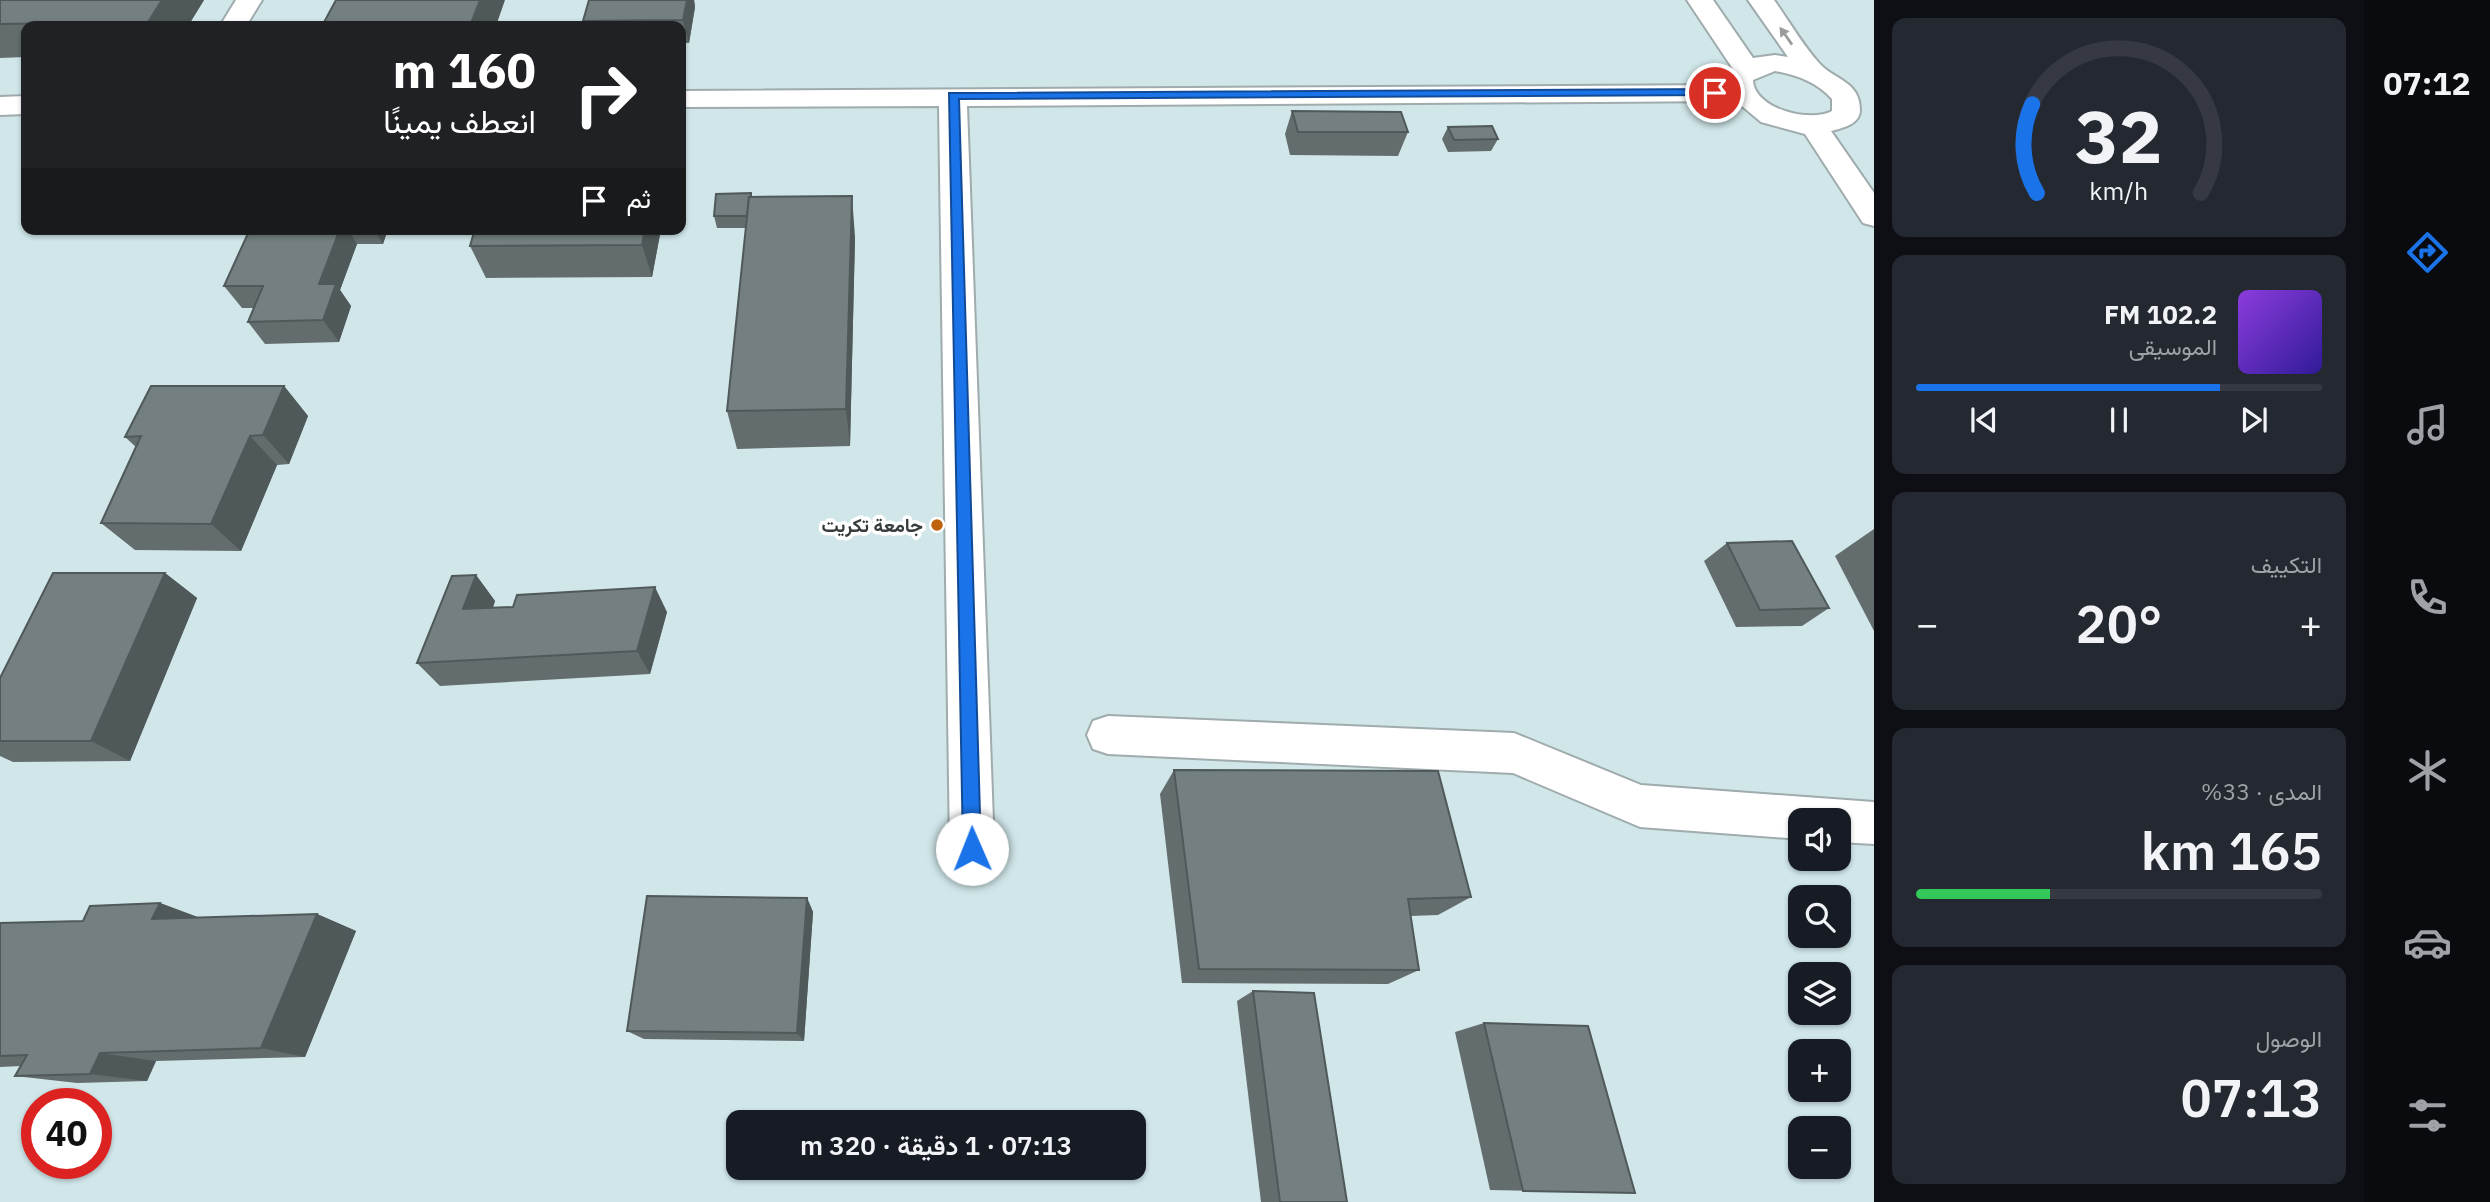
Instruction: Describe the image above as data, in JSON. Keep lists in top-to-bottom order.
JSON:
{
  "places": ["جامعة تكريت"],
  "page": {
    "tabs": "07:12",
    "turn": ["160 m", "انعطف يمينًا"],
    "then": "ثم",
    "song": ["102.2 FM", "الموسيقى"],
    "tile": [
      "التكييف",
      ["المدى · 33%", "165 km"],
      ["الوصول", "07:13"]
    ],
    "heat": ["−", "20°", "+"],
    "map_buttons": ["+", "−"],
    "limit": "40",
    "trip": "07:13 · 1 دقيقة · 320 m",
    "gauge": ["32", "km/h"]
  }
}
